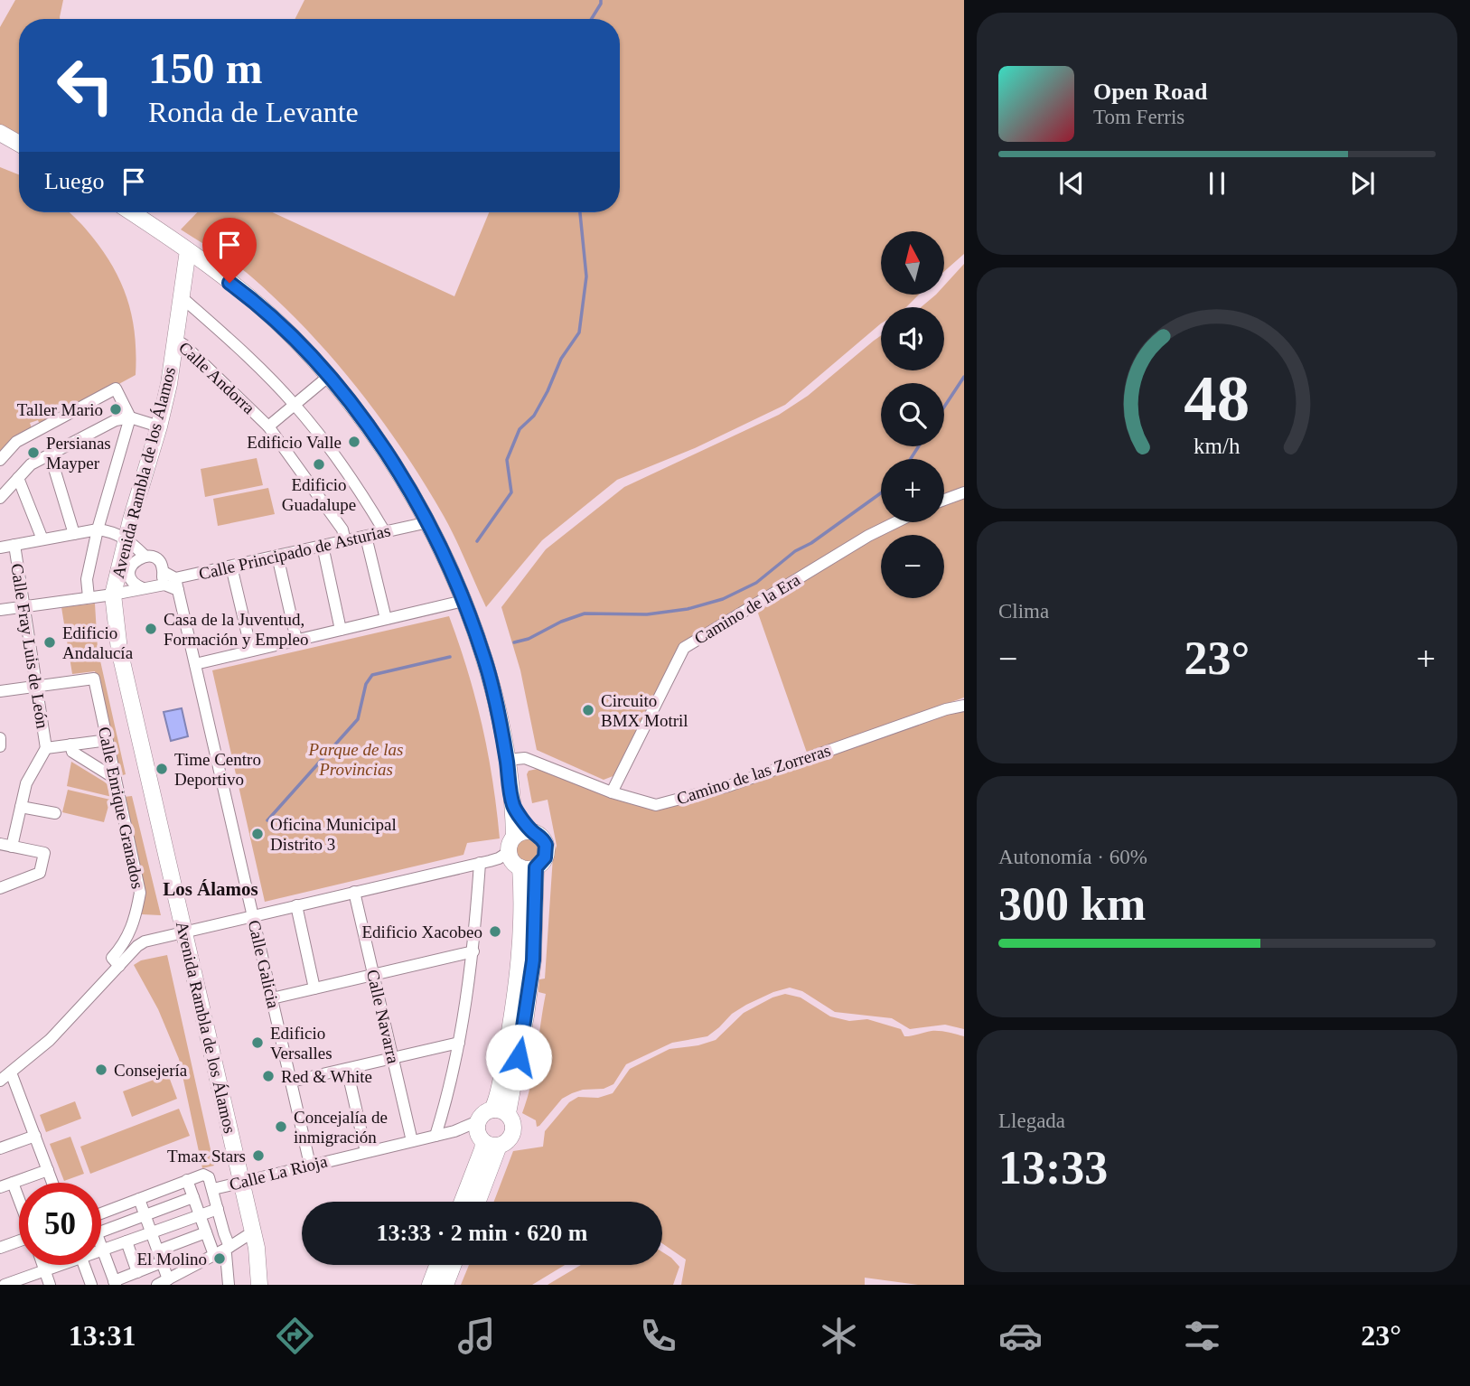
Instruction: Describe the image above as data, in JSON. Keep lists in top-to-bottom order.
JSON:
{
  "streets": {
    "main road": ["Avenida Rambla de los Álamos"],
    "street": [
      "Calle Andorra",
      "Calle Principado de Asturias",
      "Camino de la Era",
      "Calle Fray Luis de León",
      "Camino de las Zorreras",
      "Calle Enrique Granados",
      "Calle Galicia",
      "Calle Navarra",
      "Calle La Rioja"
    ]
  },
  "crossings": [
    ["Calle Andorra", "Avenida Rambla de los Álamos"],
    ["Calle Andorra", "Calle Principado de Asturias"],
    ["Avenida Rambla de los Álamos", "Calle La Rioja"],
    ["Calle Principado de Asturias", "Calle Galicia"],
    ["Camino de la Era", "Camino de las Zorreras"],
    ["Calle Fray Luis de León", "Calle Enrique Granados"],
    ["Calle Galicia", "Calle La Rioja"],
    ["Calle Navarra", "Calle La Rioja"]
  ],
  "districts": ["Los Álamos"],
  "parks": ["Parque de las Provincias"],
  "places": [
    "Taller Mario",
    "Edificio Valle",
    "Persianas Mayper",
    "Edificio Guadalupe",
    "Casa de la Juventud, Formación y Empleo",
    "Edificio Andalucía",
    "Circuito BMX Motril",
    "Time Centro Deportivo",
    "Oficina Municipal Distrito 3",
    "Edificio Xacobeo",
    "Edificio Versalles",
    "Consejería",
    "Red & White",
    "Concejalía de inmigración",
    "Tmax Stars",
    "El Molino"
  ],
  "north": "top",
  "page": {
    "turn": ["150 m", "Ronda de Levante"],
    "song": ["Open Road", "Tom Ferris"],
    "then": "Luego",
    "map_buttons": ["+", "−"],
    "tile": [
      "Clima",
      ["Autonomía · 60%", "300 km"],
      ["Llegada", "13:33"]
    ],
    "heat": ["−", "23°", "+"],
    "limit": "50",
    "trip": "13:33 · 2 min · 620 m",
    "tabs": ["13:31", "23°"],
    "gauge": ["48", "km/h"]
  }
}
